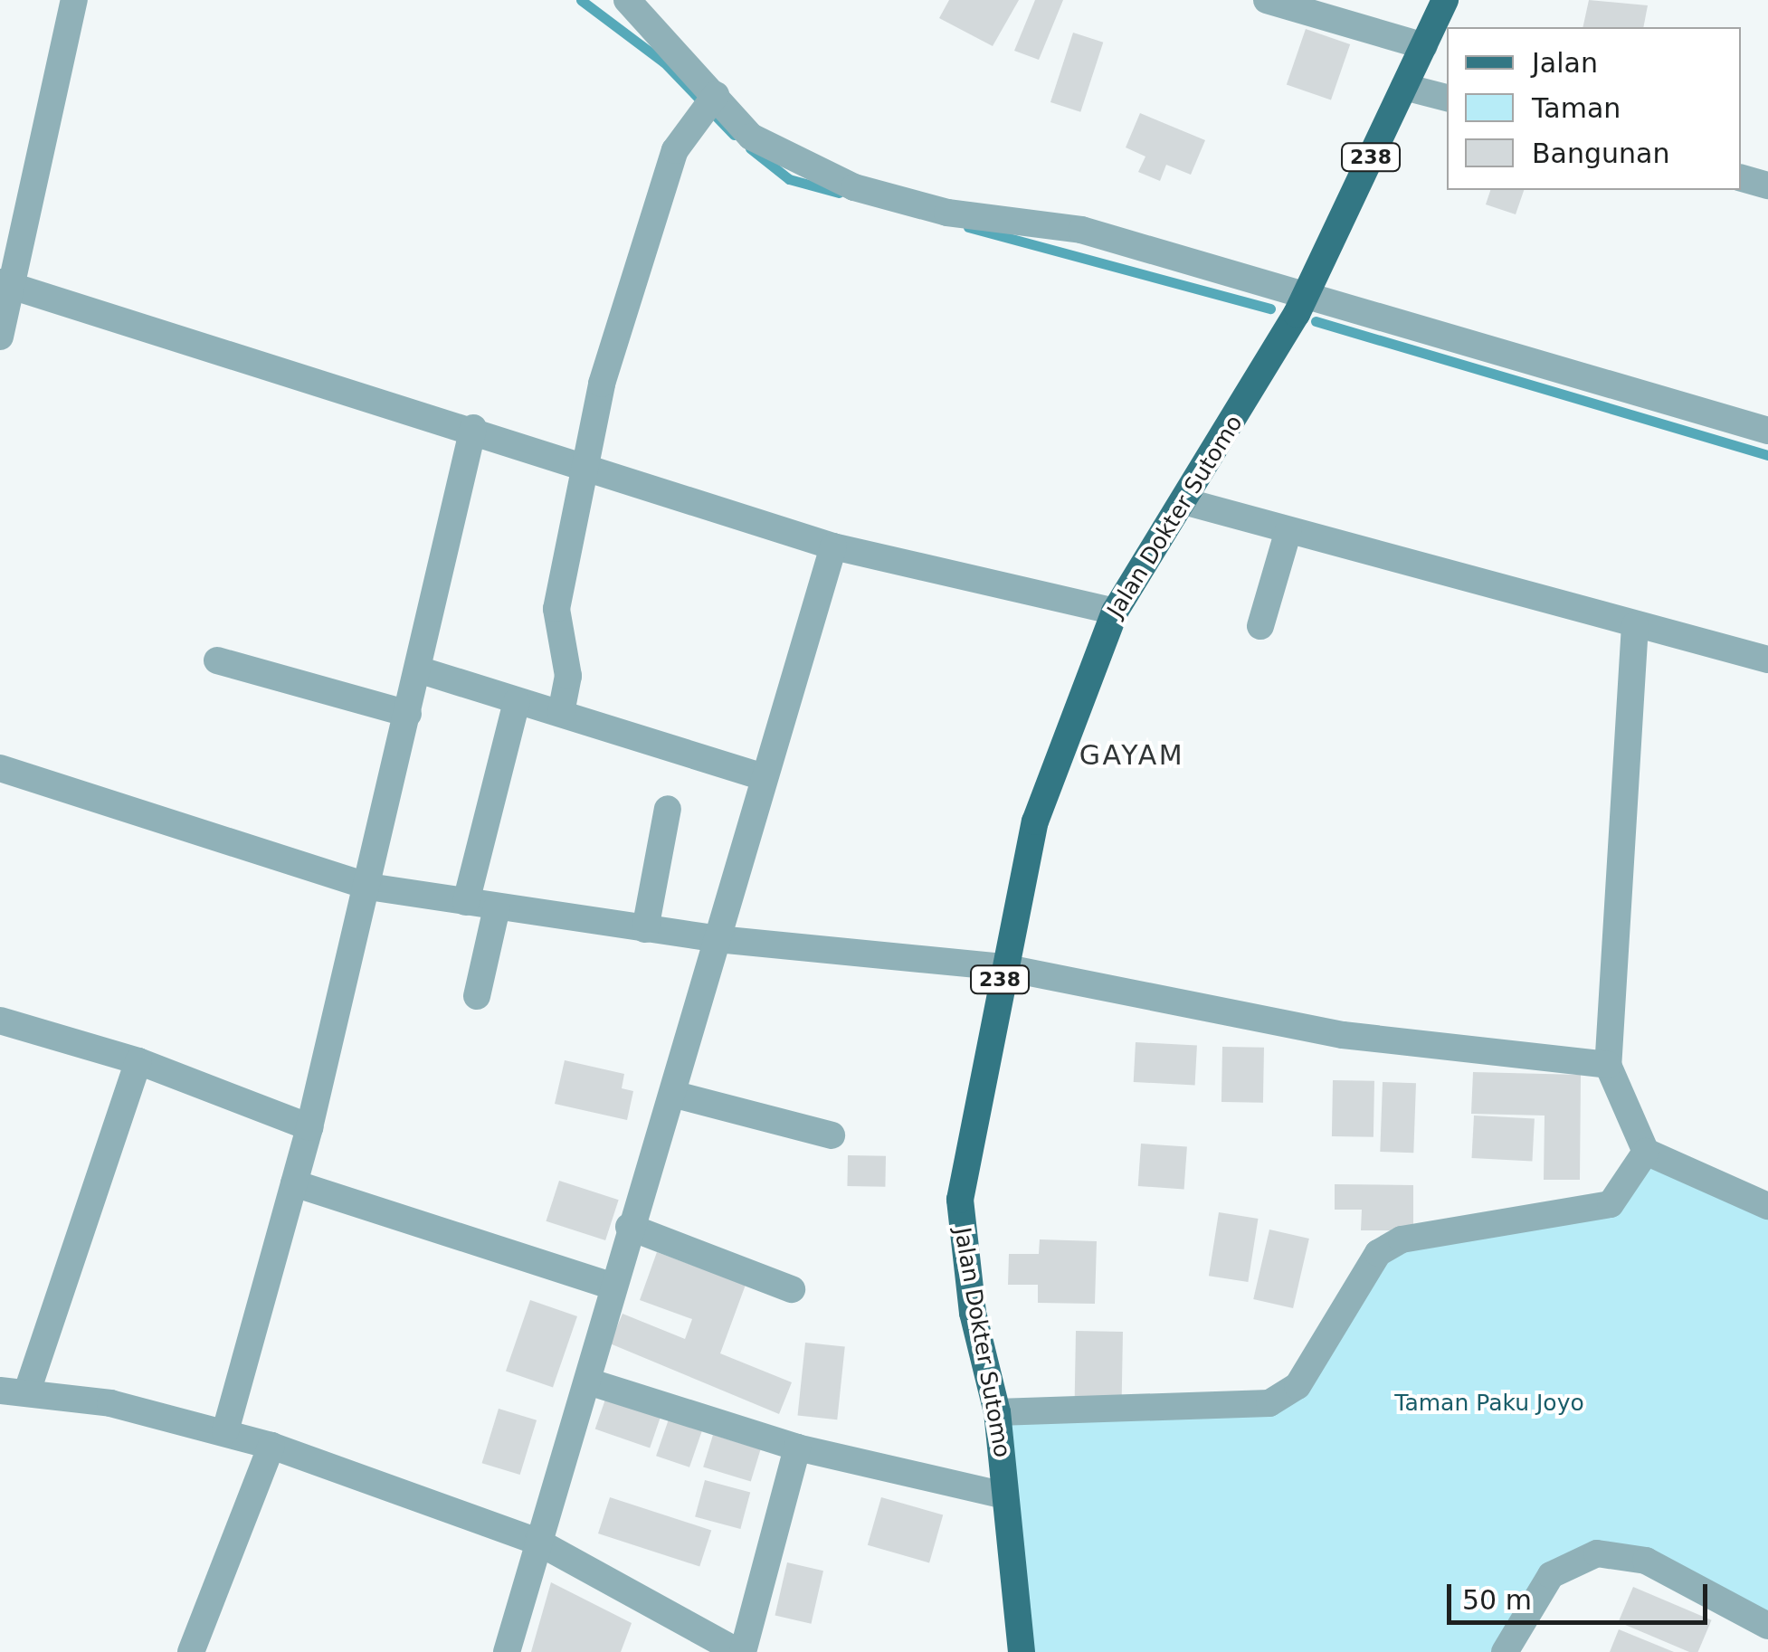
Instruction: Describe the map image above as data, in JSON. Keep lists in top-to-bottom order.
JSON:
{
  "streets": {
    "main road": ["238", "Jalan Dokter Sutomo"]
  },
  "districts": ["GAYAM"],
  "parks": ["Taman Paku Joyo"],
  "legend": ["Jalan", "Taman", "Bangunan"],
  "scale_bar": "50 m"
}
